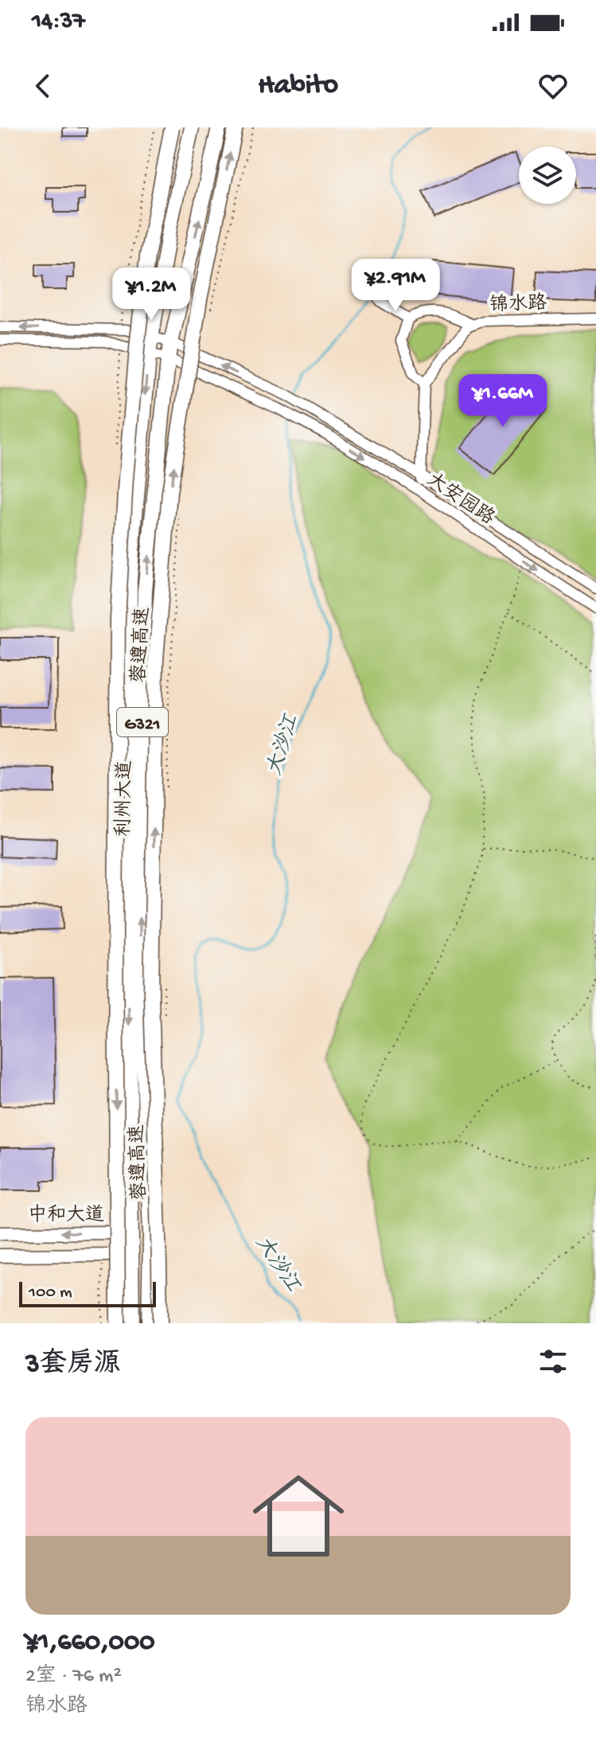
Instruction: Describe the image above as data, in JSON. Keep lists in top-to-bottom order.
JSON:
{
  "streets": {
    "highway": ["蓉遵高速", "G321", "利州大道"],
    "main road": ["中和大道"],
    "street": ["锦水路", "大安园路"]
  },
  "crossings": [
    ["大安园路", "利州大道"],
    ["利州大道", "中和大道"]
  ],
  "water": ["大沙江"],
  "scale_bar": "100 m",
  "page": {
    "status": "14:37",
    "header": "Habito",
    "price": ["¥2.91M", "¥1.2M", "¥1.66M"],
    "scale": "100 m",
    "heading": "3套房源",
    "list": [
      {
        "name": "¥1,660,000",
        "note": "2室 · 76 m² · 锦水路"
      }
    ]
  }
}
